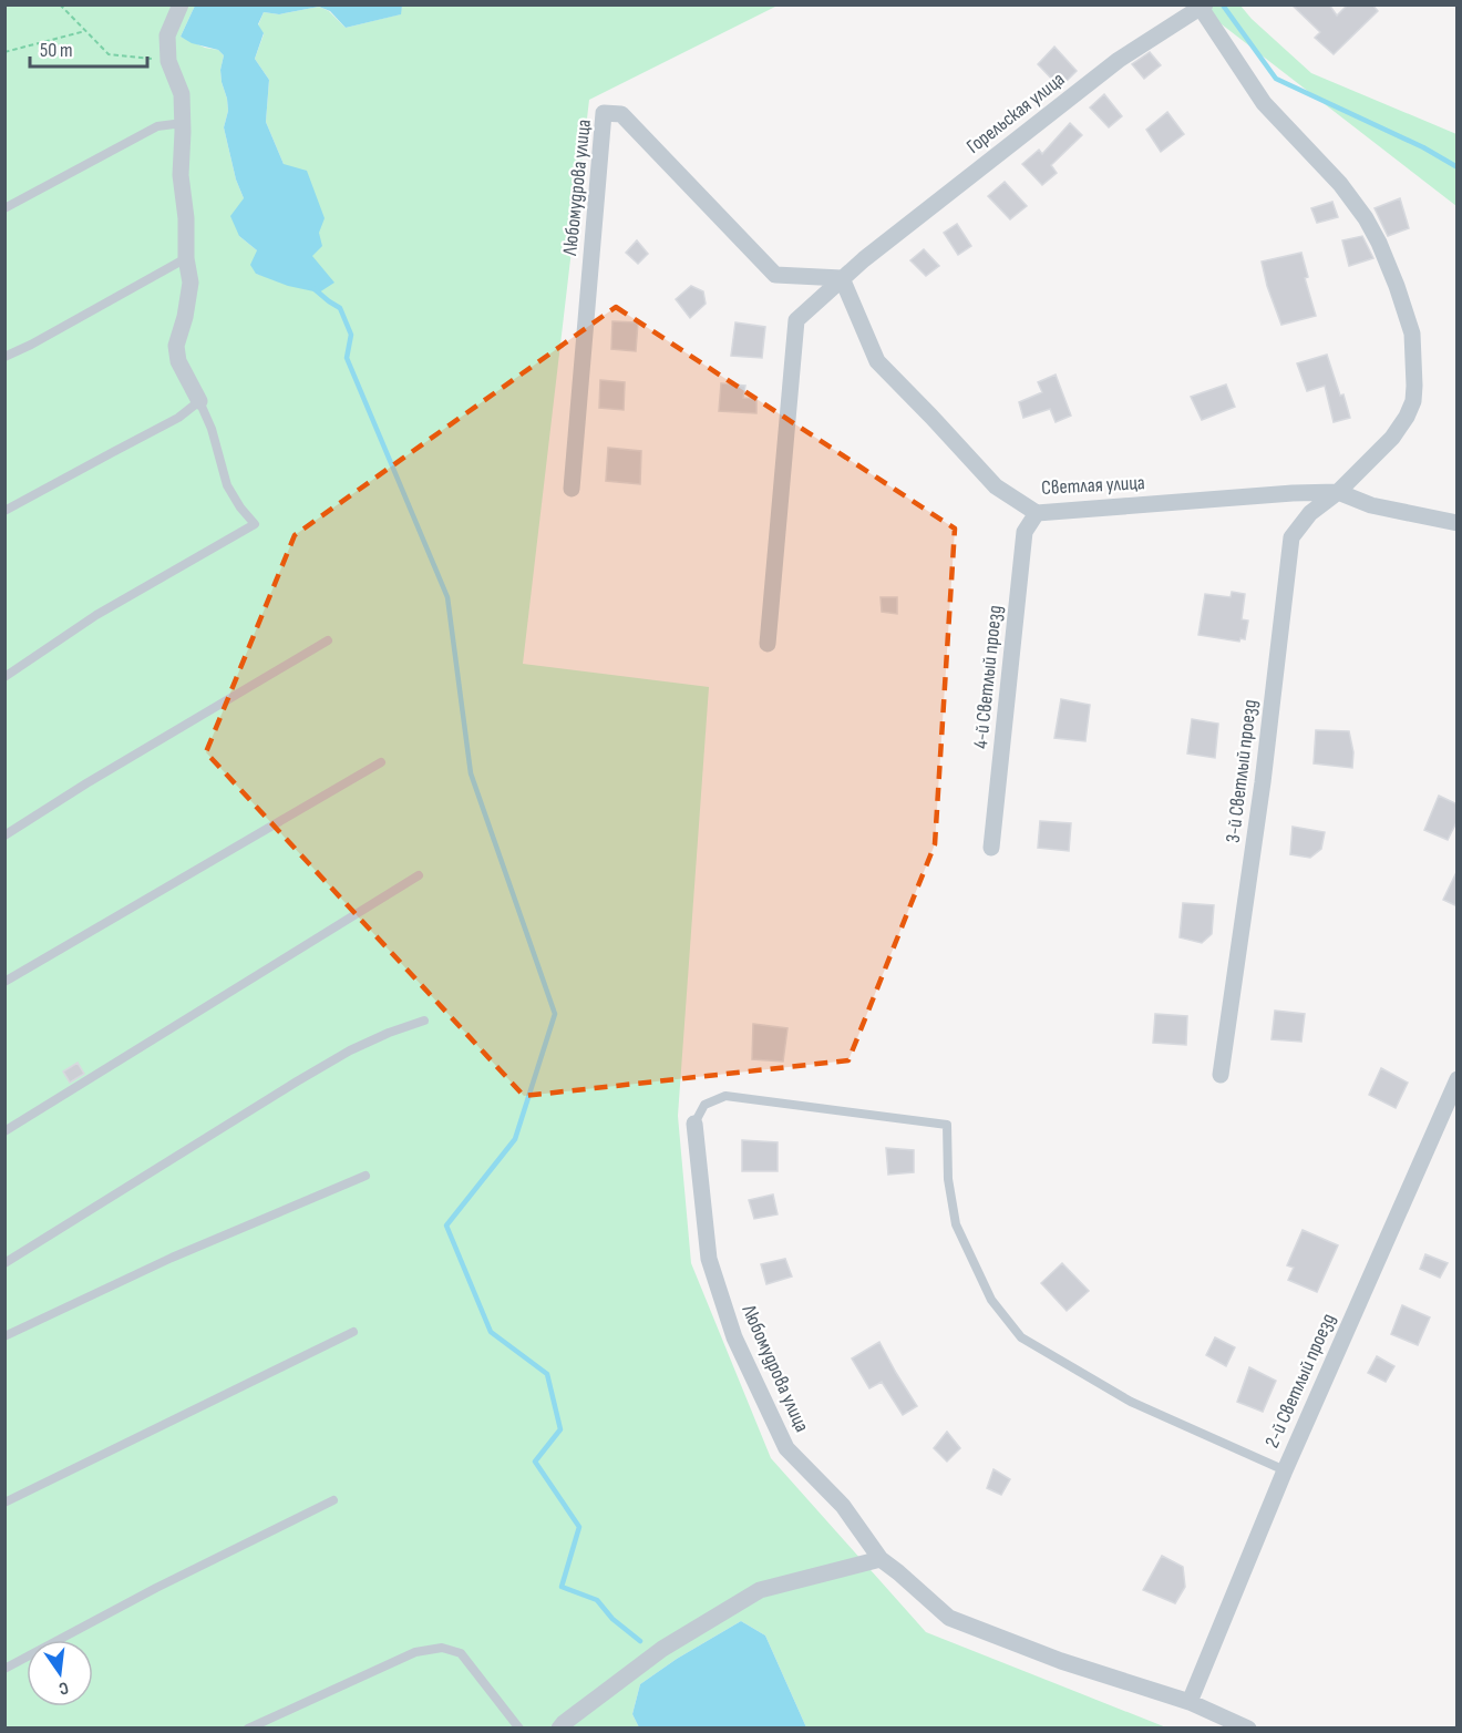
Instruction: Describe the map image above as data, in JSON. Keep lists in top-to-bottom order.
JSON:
{
  "streets": {
    "street": [
      "Горельская улица",
      "Любомудрова улица",
      "Светлая улица",
      "4-й Светлый проезд",
      "3-й Светлый проезд",
      "2-й Светлый проезд"
    ]
  },
  "crossings": [
    ["Горельская улица", "Любомудрова улица"],
    ["Горельская улица", "Светлая улица"],
    ["Горельская улица", "3-й Светлый проезд"],
    ["Любомудрова улица", "Светлая улица"],
    ["Любомудрова улица", "2-й Светлый проезд"],
    ["Светлая улица", "4-й Светлый проезд"],
    ["Светлая улица", "3-й Светлый проезд"]
  ],
  "scale_bar": "50 m",
  "north": "bottom"
}
